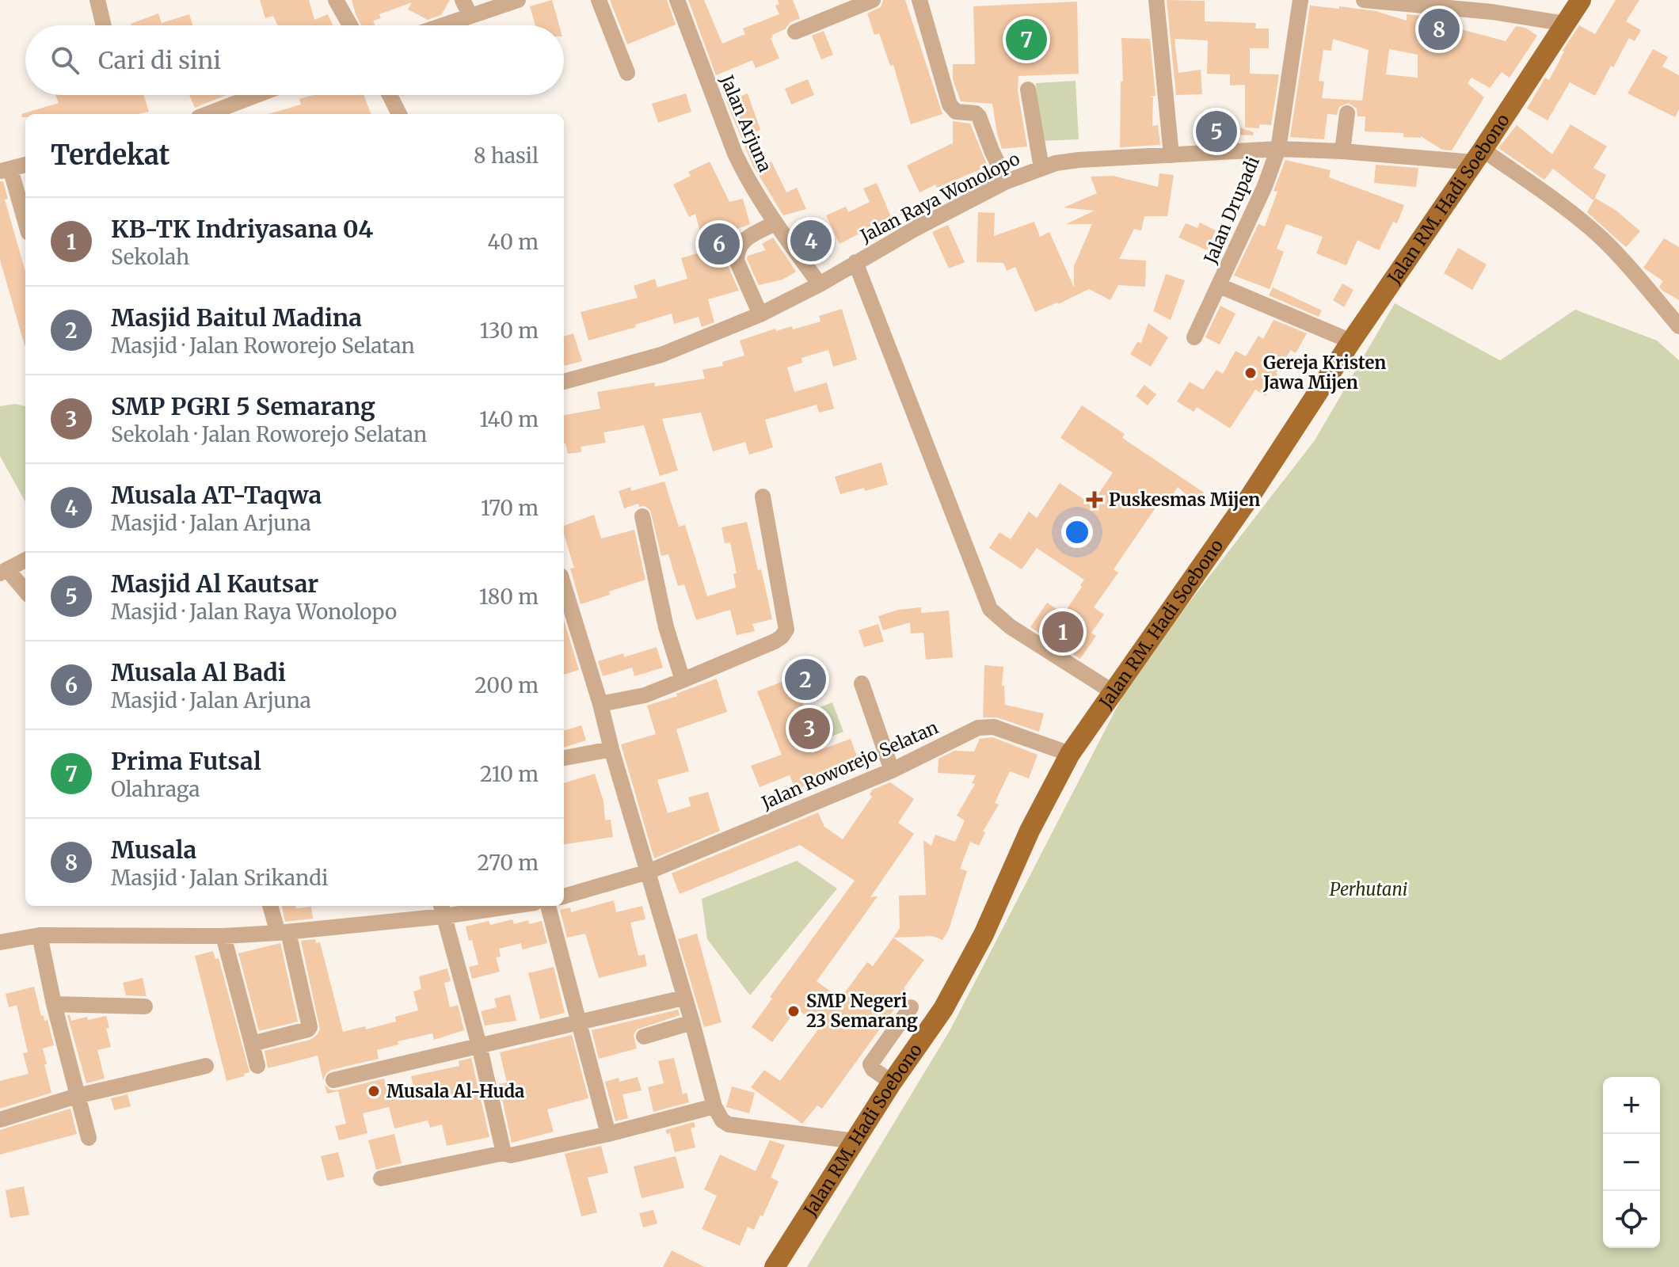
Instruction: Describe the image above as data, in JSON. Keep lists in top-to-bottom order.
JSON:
{
  "streets": {
    "main road": ["Jalan RM. Hadi Soebono"],
    "street": [
      "Jalan Arjuna",
      "Jalan Raya Wonolopo",
      "Jalan Drupadi",
      "Jalan Roworejo Selatan"
    ]
  },
  "crossings": [
    ["Jalan Arjuna", "Jalan Raya Wonolopo"],
    ["Jalan Raya Wonolopo", "Jalan RM. Hadi Soebono"],
    ["Jalan Raya Wonolopo", "Jalan Drupadi"],
    ["Jalan RM. Hadi Soebono", "Jalan Drupadi"],
    ["Jalan RM. Hadi Soebono", "Jalan Roworejo Selatan"]
  ],
  "parks": ["Perhutani"],
  "places": {
    "other": ["Gereja Kristen Jawa Mijen", "SMP Negeri 23 Semarang", "Musala Al-Huda"],
    "health": ["Puskesmas Mijen"]
  },
  "page": {
    "pins": [
      "8",
      "7",
      "5",
      "4",
      "6",
      "1",
      "2",
      "3"
    ],
    "search": "Cari di sini",
    "heading": ["Terdekat", "8 hasil"],
    "list": [
      {
        "mark": "1",
        "name": "KB-TK Indriyasana 04",
        "note": "Sekolah",
        "value": "40 m"
      },
      {
        "mark": "2",
        "name": "Masjid Baitul Madina",
        "note": "Masjid · Jalan Roworejo Selatan",
        "value": "130 m"
      },
      {
        "mark": "3",
        "name": "SMP PGRI 5 Semarang",
        "note": "Sekolah · Jalan Roworejo Selatan",
        "value": "140 m"
      },
      {
        "mark": "4",
        "name": "Musala AT-Taqwa",
        "note": "Masjid · Jalan Arjuna",
        "value": "170 m"
      },
      {
        "mark": "5",
        "name": "Masjid Al Kautsar",
        "note": "Masjid · Jalan Raya Wonolopo",
        "value": "180 m"
      },
      {
        "mark": "6",
        "name": "Musala Al Badi",
        "note": "Masjid · Jalan Arjuna",
        "value": "200 m"
      },
      {
        "mark": "7",
        "name": "Prima Futsal",
        "note": "Olahraga",
        "value": "210 m"
      },
      {
        "mark": "8",
        "name": "Musala",
        "note": "Masjid · Jalan Srikandi",
        "value": "270 m"
      }
    ],
    "map_buttons": ["+", "−"]
  }
}
